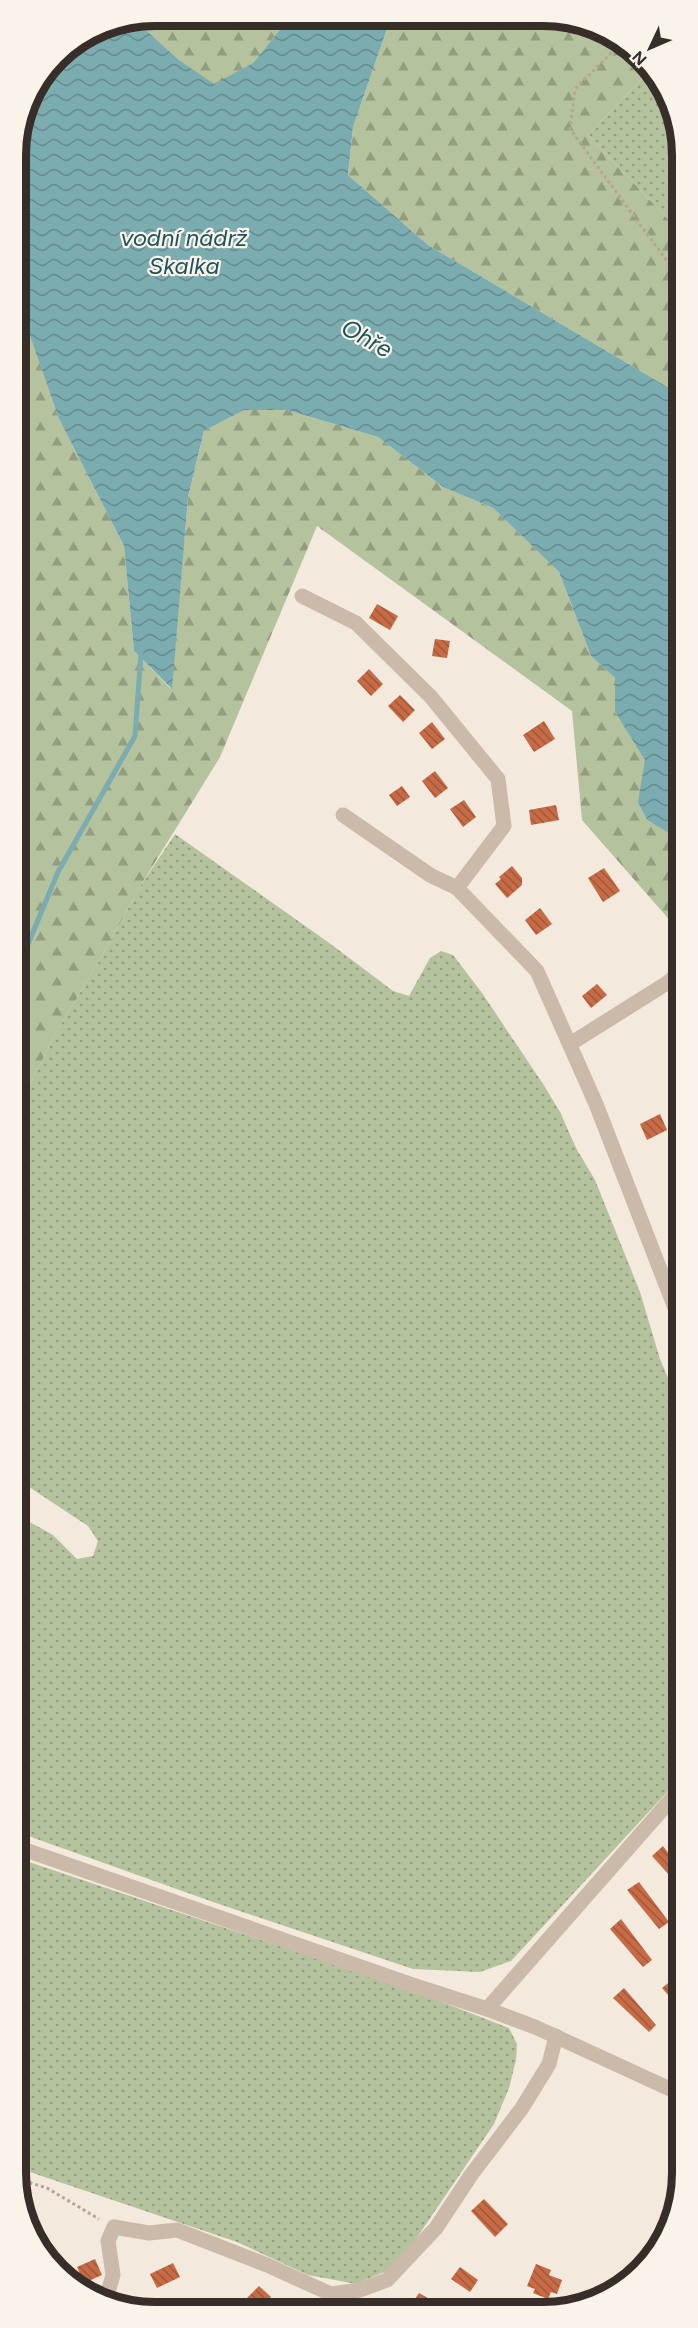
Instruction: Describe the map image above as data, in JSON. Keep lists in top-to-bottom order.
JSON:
{
  "water": ["vodní nádrž Skalka", "Ohře"],
  "north": "bottom left"
}
